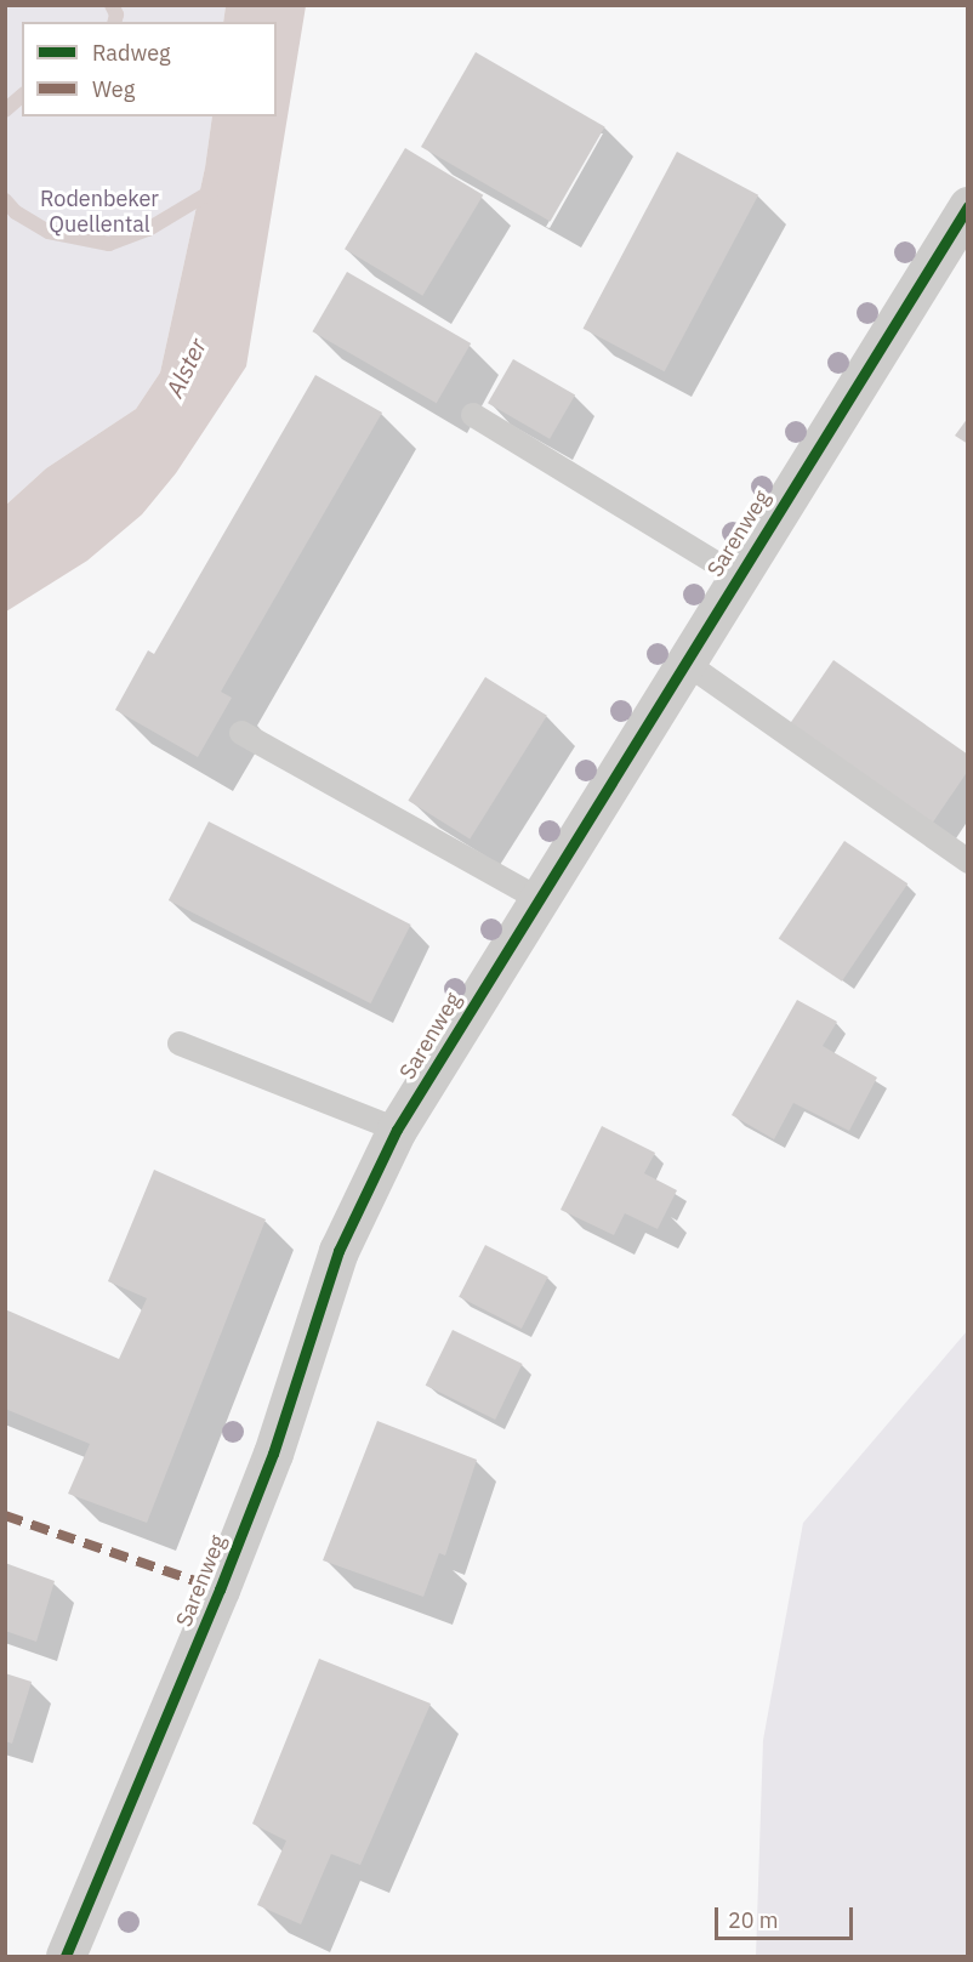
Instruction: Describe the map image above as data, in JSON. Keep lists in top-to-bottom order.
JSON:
{
  "streets": {
    "street": ["Sarenweg"]
  },
  "water": ["Alster"],
  "parks": ["Rodenbeker Quellental"],
  "legend": ["Radweg", "Weg"],
  "scale_bar": "20 m"
}
